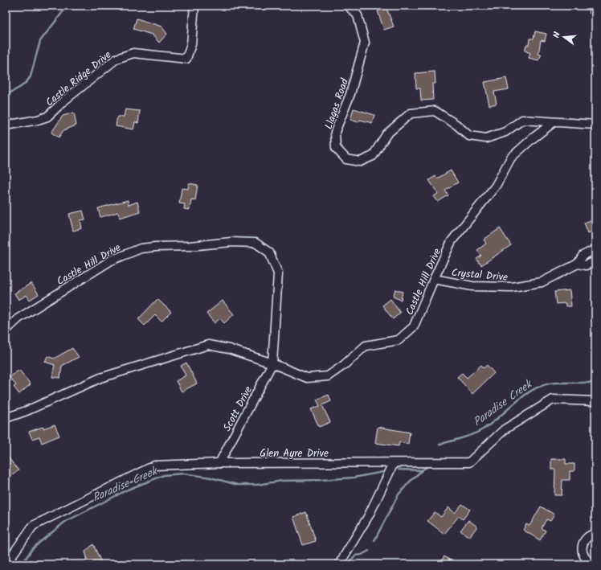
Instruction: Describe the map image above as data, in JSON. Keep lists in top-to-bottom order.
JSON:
{
  "streets": {
    "street": [
      "Castle Ridge Drive",
      "Llagas Road",
      "Castle Hill Drive",
      "Crystal Drive",
      "Scott Drive",
      "Glen Ayre Drive"
    ]
  },
  "crossings": [
    ["Llagas Road", "Castle Hill Drive"],
    ["Castle Hill Drive", "Crystal Drive"],
    ["Castle Hill Drive", "Scott Drive"],
    ["Scott Drive", "Glen Ayre Drive"]
  ],
  "water": ["Paradise Creek"],
  "north": "left"
}
